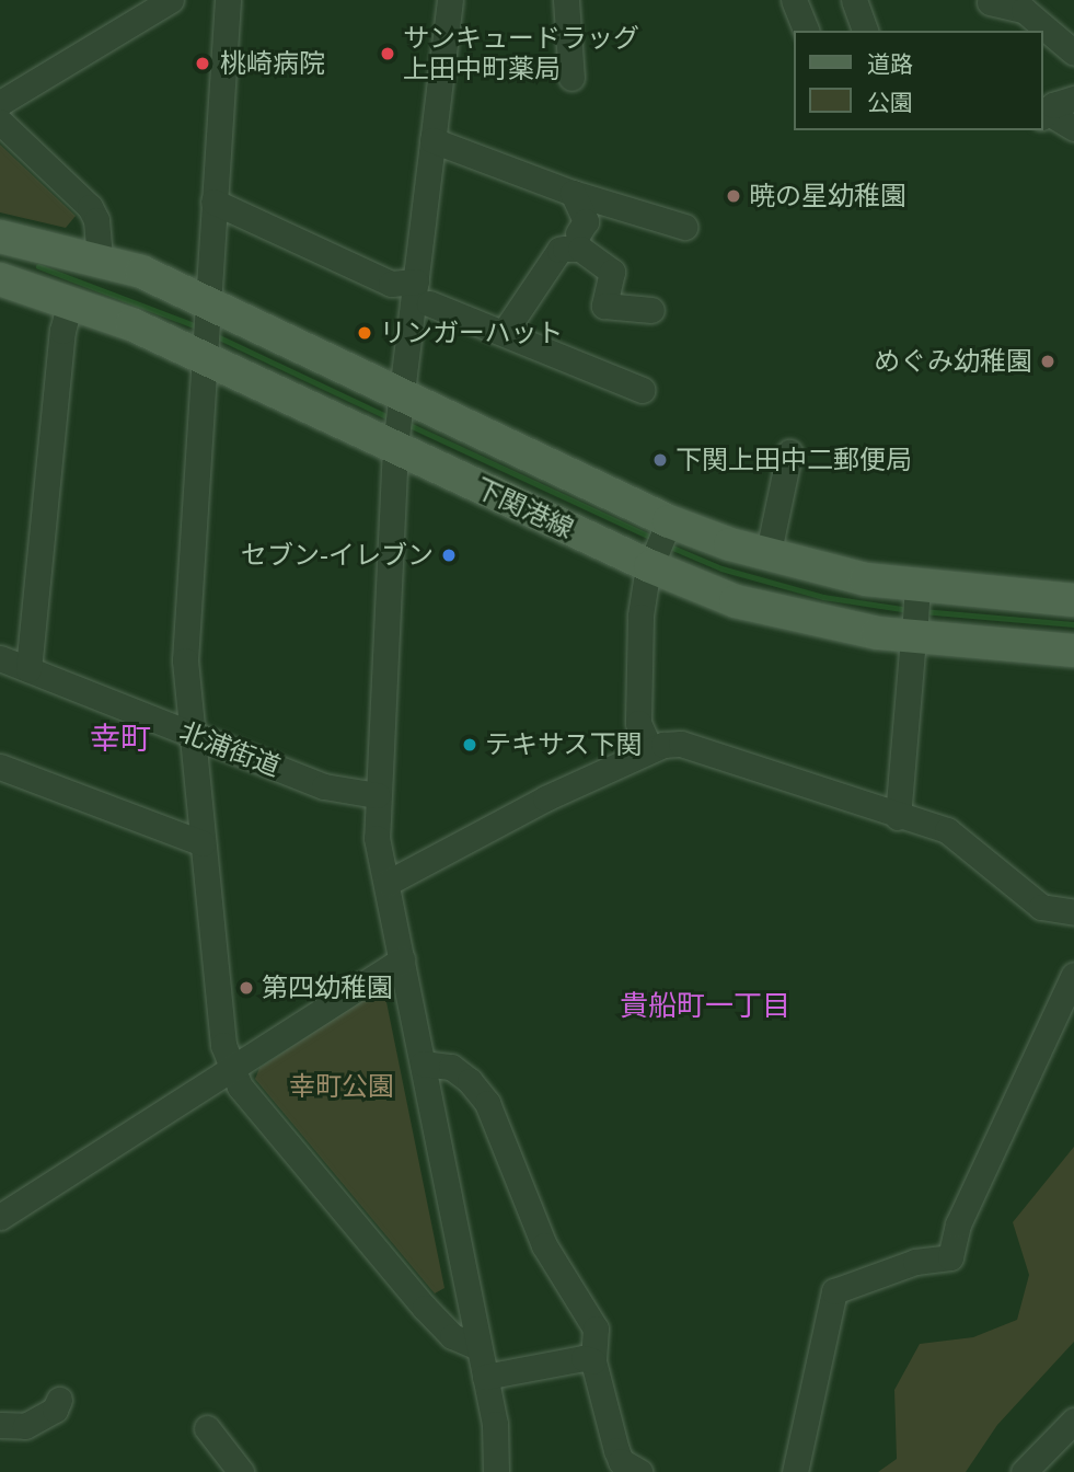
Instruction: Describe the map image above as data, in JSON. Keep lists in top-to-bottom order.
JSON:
{
  "streets": {
    "main road": ["下関港線"],
    "street": ["北浦街道"]
  },
  "districts": ["幸町", "貴船町一丁目"],
  "parks": ["幸町公園"],
  "places": [
    "サンキュードラッグ 上田中町薬局",
    "桃崎病院",
    "暁の星幼稚園",
    "リンガーハット",
    "めぐみ幼稚園",
    "下関上田中二郵便局",
    "セブン-イレブン",
    "テキサス下関",
    "第四幼稚園"
  ],
  "legend": ["道路", "公園"]
}
